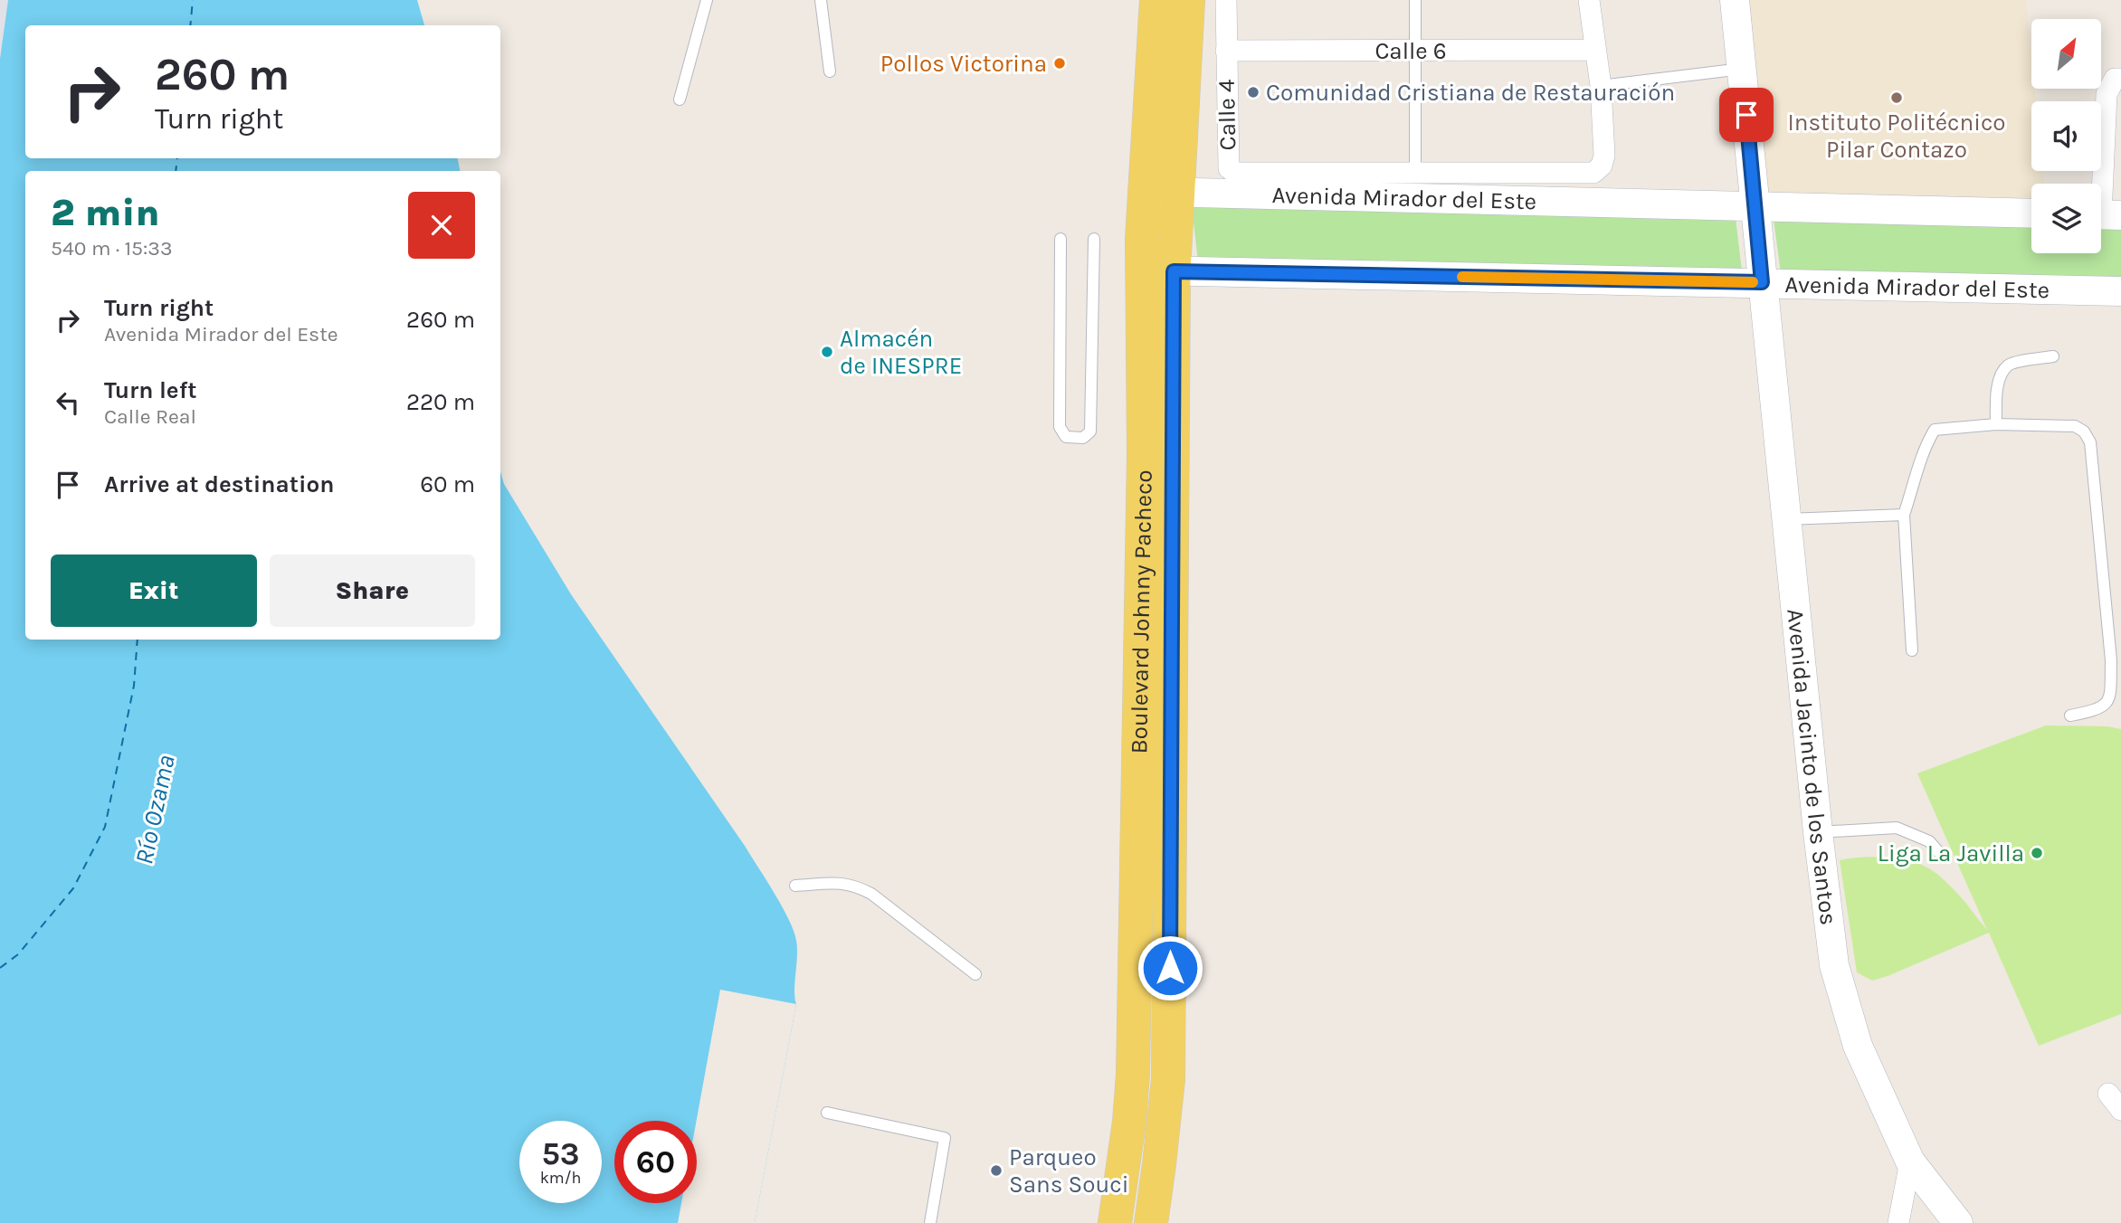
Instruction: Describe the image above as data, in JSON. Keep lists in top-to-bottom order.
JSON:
{
  "streets": {
    "main road": ["Boulevard Johnny Pacheco"],
    "street": [
      "Calle 6",
      "Calle 4",
      "Avenida Mirador del Este",
      "Avenida Jacinto de los Santos"
    ]
  },
  "crossings": [
    ["Calle 6", "Calle 4"],
    ["Avenida Mirador del Este", "Boulevard Johnny Pacheco"],
    ["Avenida Mirador del Este", "Avenida Jacinto de los Santos"]
  ],
  "water": ["Río Ozama"],
  "places": [
    "Pollos Victorina",
    "Comunidad Cristiana de Restauración",
    "Instituto Politécnico Pilar Contazo",
    "Almacén de INESPRE",
    "Liga La Javilla",
    "Parqueo Sans Souci"
  ],
  "north": "top right",
  "page": {
    "turn": ["260 m", "Turn right"],
    "heading": ["2 min", "540 m · 15:33"],
    "list": [
      {
        "name": "Turn right",
        "note": "Avenida Mirador del Este",
        "value": "260 m"
      },
      {
        "name": "Turn left",
        "note": "Calle Real",
        "value": "220 m"
      },
      {
        "name": "Arrive at destination",
        "value": "60 m"
      }
    ],
    "buttons": ["Exit", "Share"],
    "speed": "53 km/h",
    "limit": "60"
  }
}
